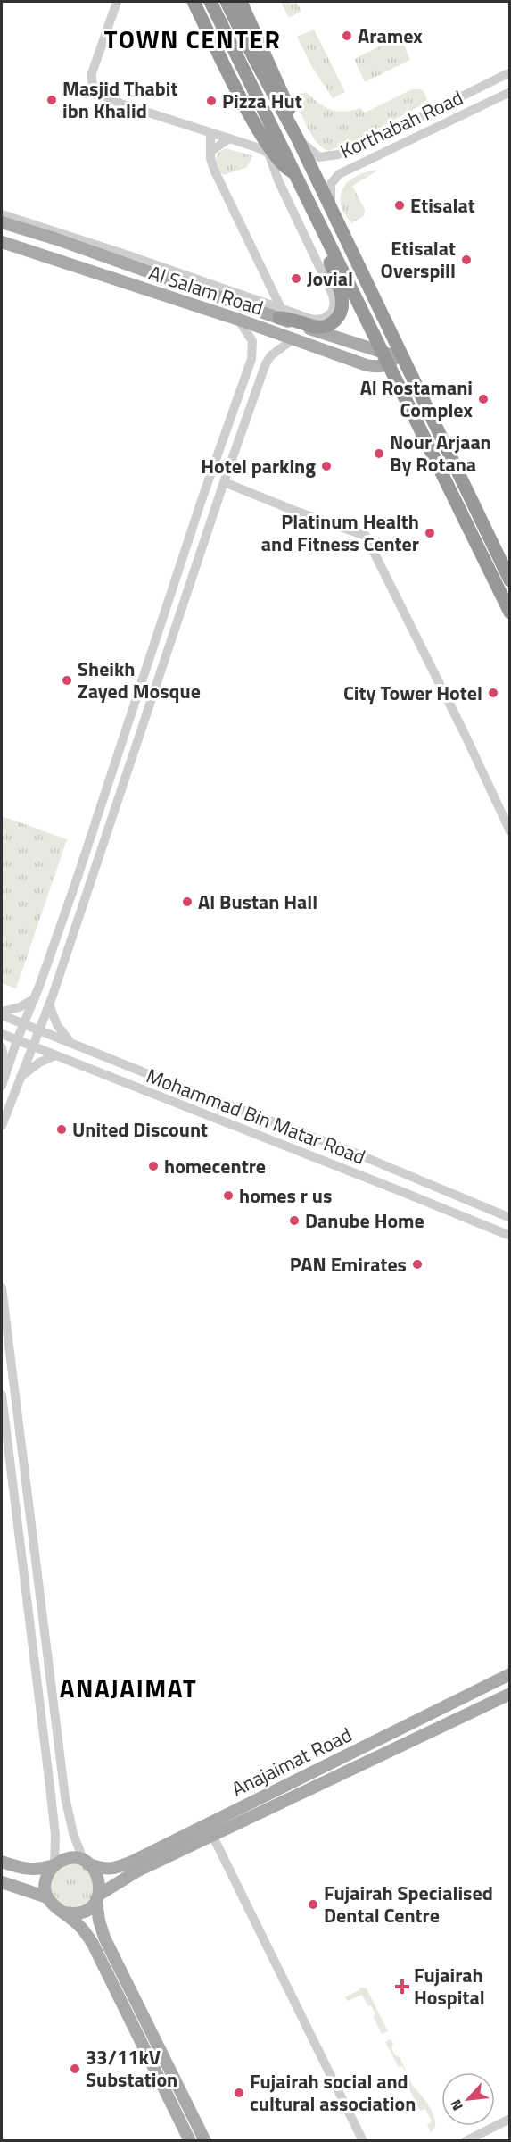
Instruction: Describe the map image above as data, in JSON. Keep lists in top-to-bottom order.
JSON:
{
  "streets": {
    "main road": ["Al Salam Road", "Anajaimat Road"],
    "street": ["Korthabah Road", "Mohammad Bin Matar Road"]
  },
  "districts": ["TOWN CENTER", "ANAJAIMAT"],
  "places": {
    "other": [
      "Aramex",
      "Masjid Thabit ibn Khalid",
      "Pizza Hut",
      "Etisalat",
      "Etisalat Overspill",
      "Jovial",
      "Al Rostamani Complex",
      "Nour Arjaan By Rotana",
      "Hotel parking",
      "Platinum Health and Fitness Center",
      "Sheikh Zayed Mosque",
      "City Tower Hotel",
      "Al Bustan Hall",
      "United Discount",
      "homecentre",
      "homes r us",
      "Danube Home",
      "PAN Emirates",
      "Fujairah Specialised Dental Centre",
      "33/11kV Substation",
      "Fujairah social and cultural association"
    ],
    "health": ["Fujairah Hospital"]
  },
  "north": "bottom left"
}
